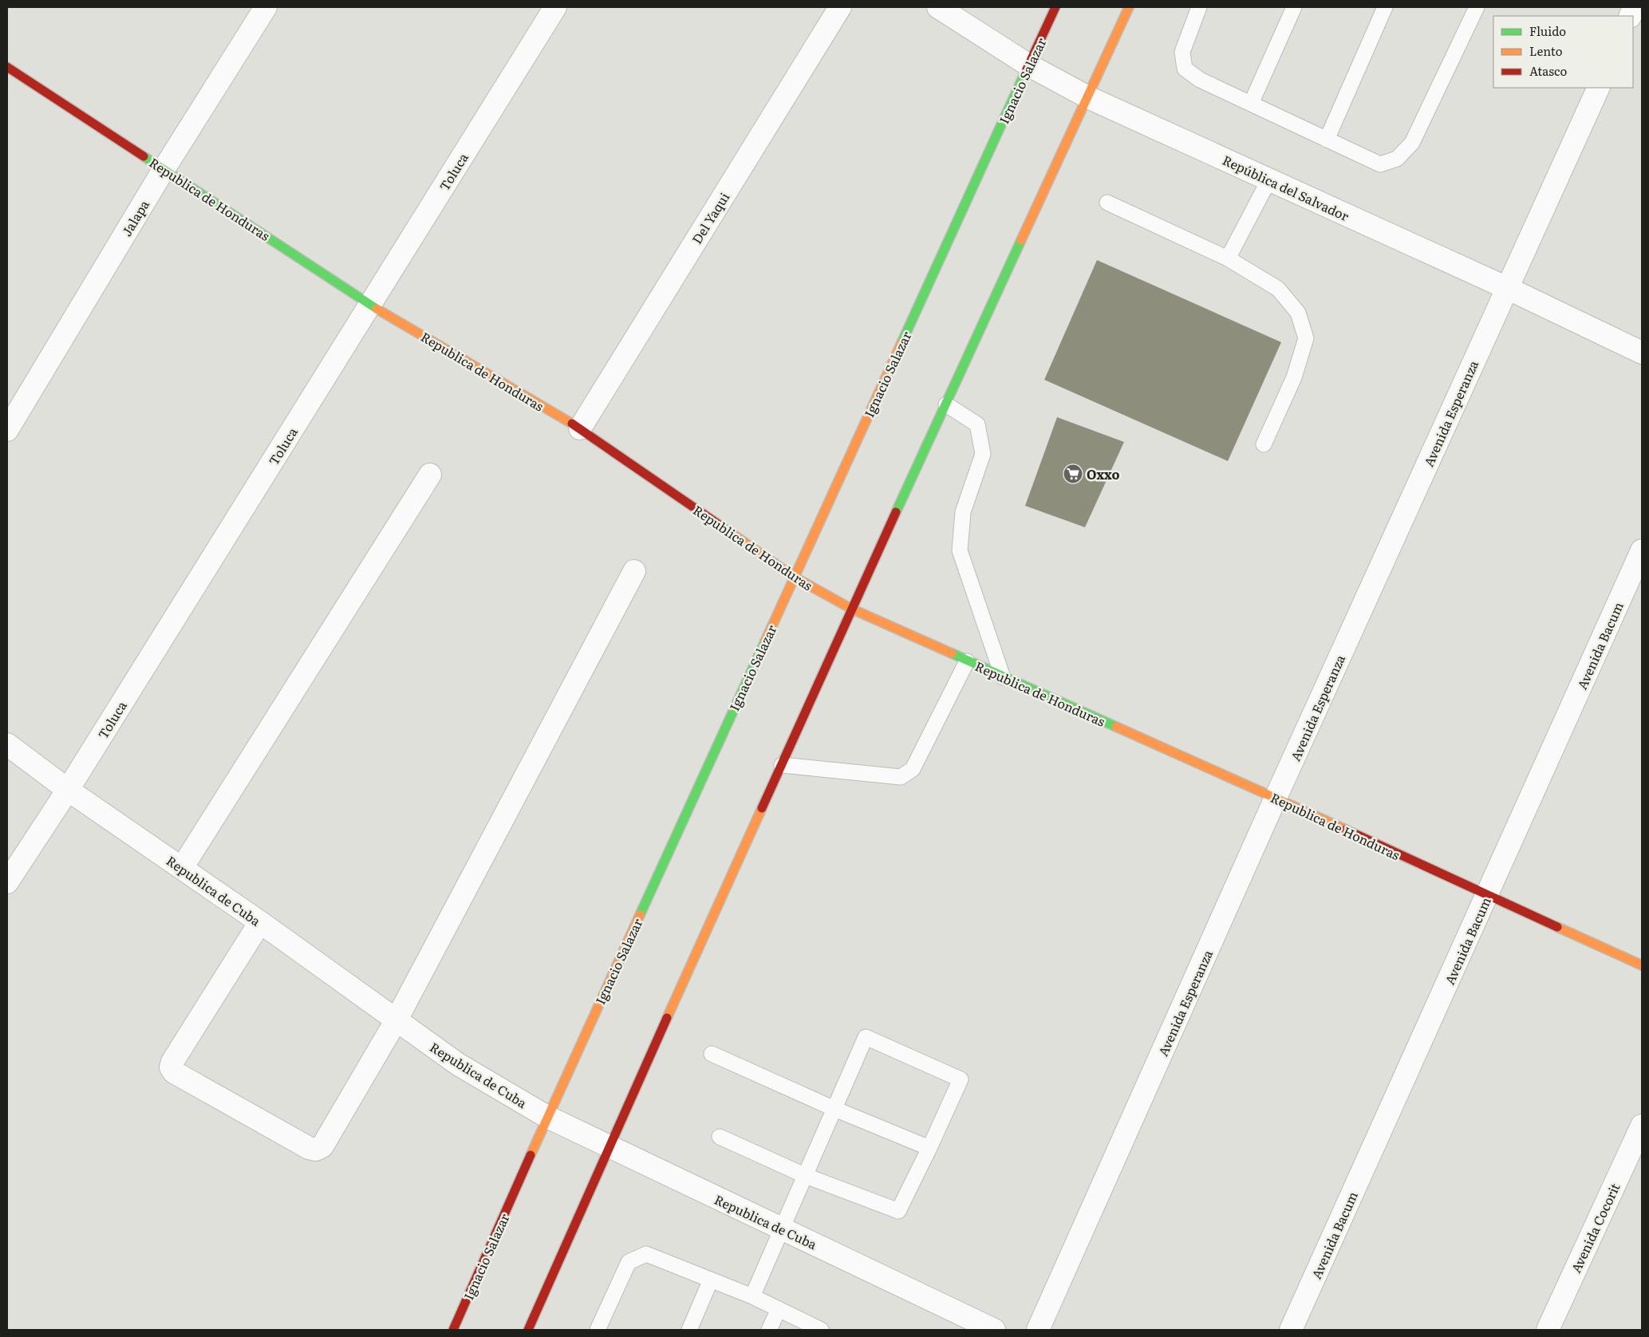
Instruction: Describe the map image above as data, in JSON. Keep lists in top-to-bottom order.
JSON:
{
  "streets": {
    "main road": ["Ignacio Salazar", "Republica de Honduras"],
    "street": [
      "Toluca",
      "República del Salvador",
      "Jalapa",
      "Del Yaqui",
      "Avenida Esperanza",
      "Avenida Bacum",
      "Republica de Cuba",
      "Avenida Cocorit"
    ]
  },
  "crossings": [
    ["Ignacio Salazar", "República del Salvador"],
    ["Ignacio Salazar", "Republica de Honduras"],
    ["Ignacio Salazar", "Republica de Cuba"],
    ["Toluca", "Republica de Honduras"],
    ["Toluca", "Republica de Cuba"],
    ["República del Salvador", "Avenida Esperanza"],
    ["Republica de Honduras", "Jalapa"],
    ["Republica de Honduras", "Del Yaqui"],
    ["Republica de Honduras", "Avenida Esperanza"],
    ["Republica de Honduras", "Avenida Bacum"]
  ],
  "places": {
    "supermarket": ["Oxxo"]
  },
  "legend": ["Fluido", "Lento", "Atasco"]
}
